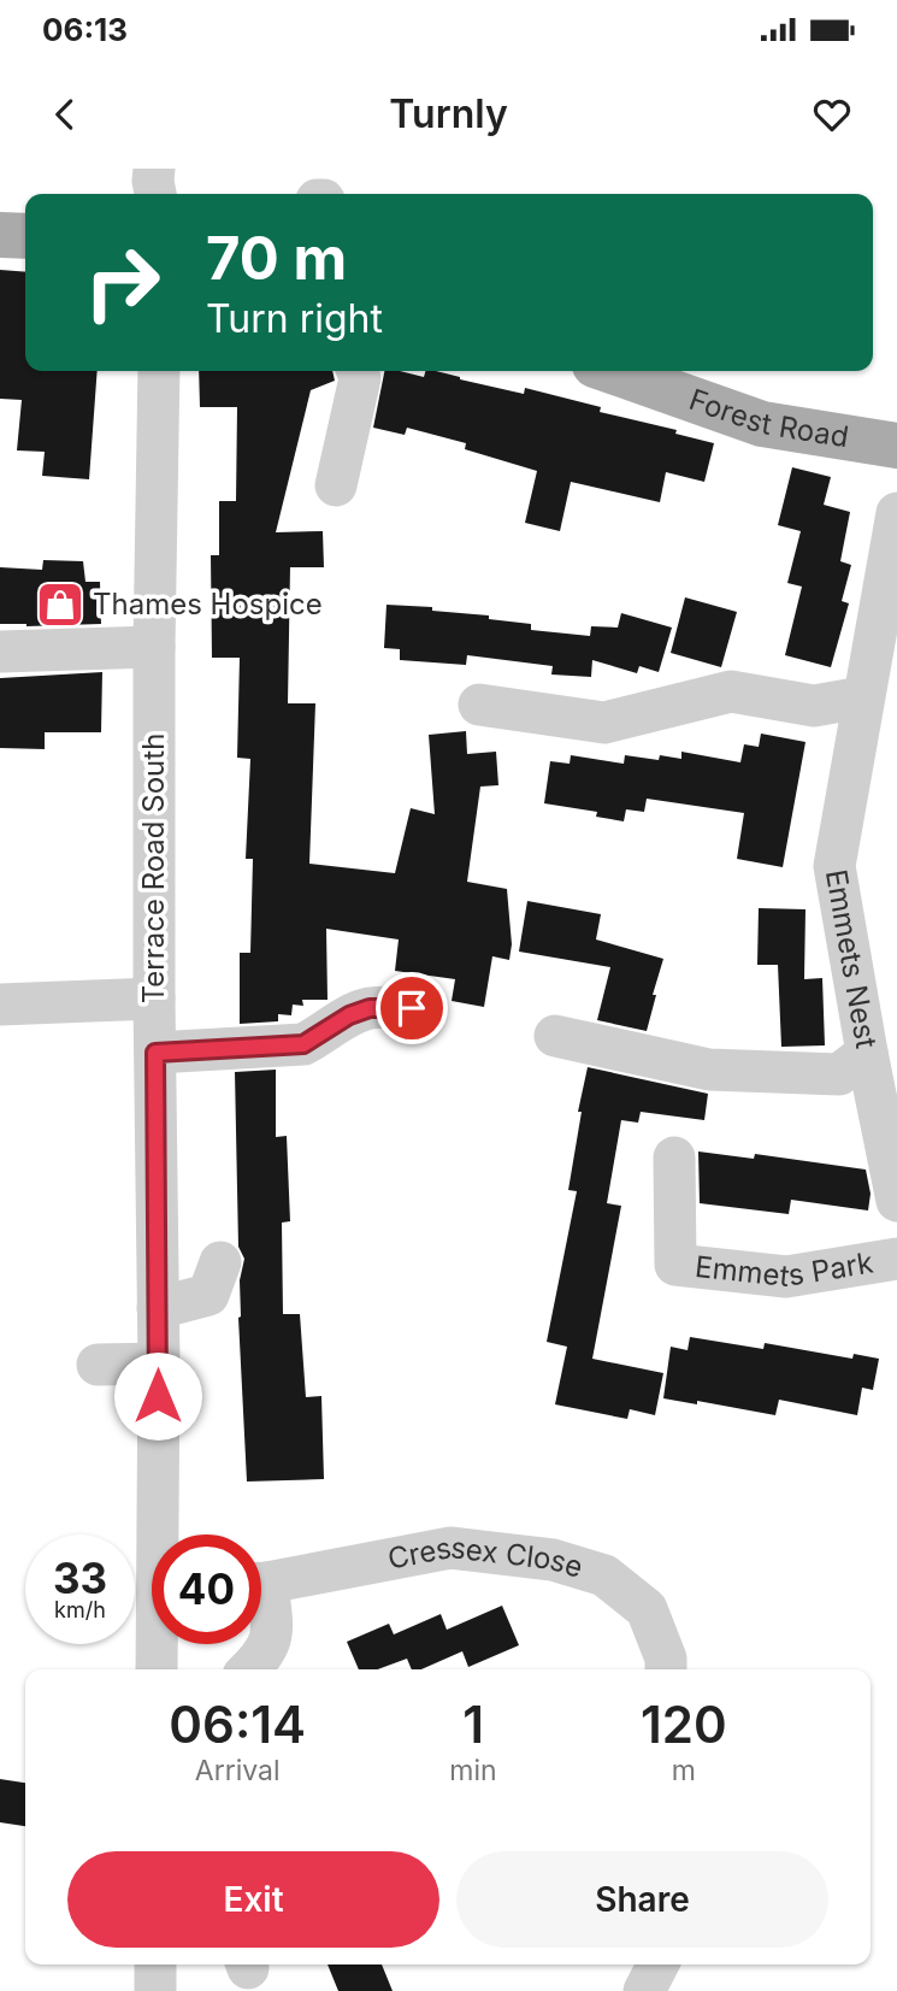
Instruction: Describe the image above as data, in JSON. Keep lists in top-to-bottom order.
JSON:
{
  "streets": {
    "main road": ["Forest Road"],
    "street": [
      "Terrace Road South",
      "Emmets Nest",
      "Emmets Park",
      "Cressex Close"
    ]
  },
  "places": {
    "shop": ["Thames Hospice"]
  },
  "page": {
    "status": "06:13",
    "header": "Turnly",
    "turn": ["70 m", "Turn right"],
    "speed": "33 km/h",
    "limit": "40",
    "eta": [
      "06:14",
      "Arrival",
      "1",
      "min",
      "120",
      "m"
    ],
    "buttons": ["Exit", "Share"]
  }
}
